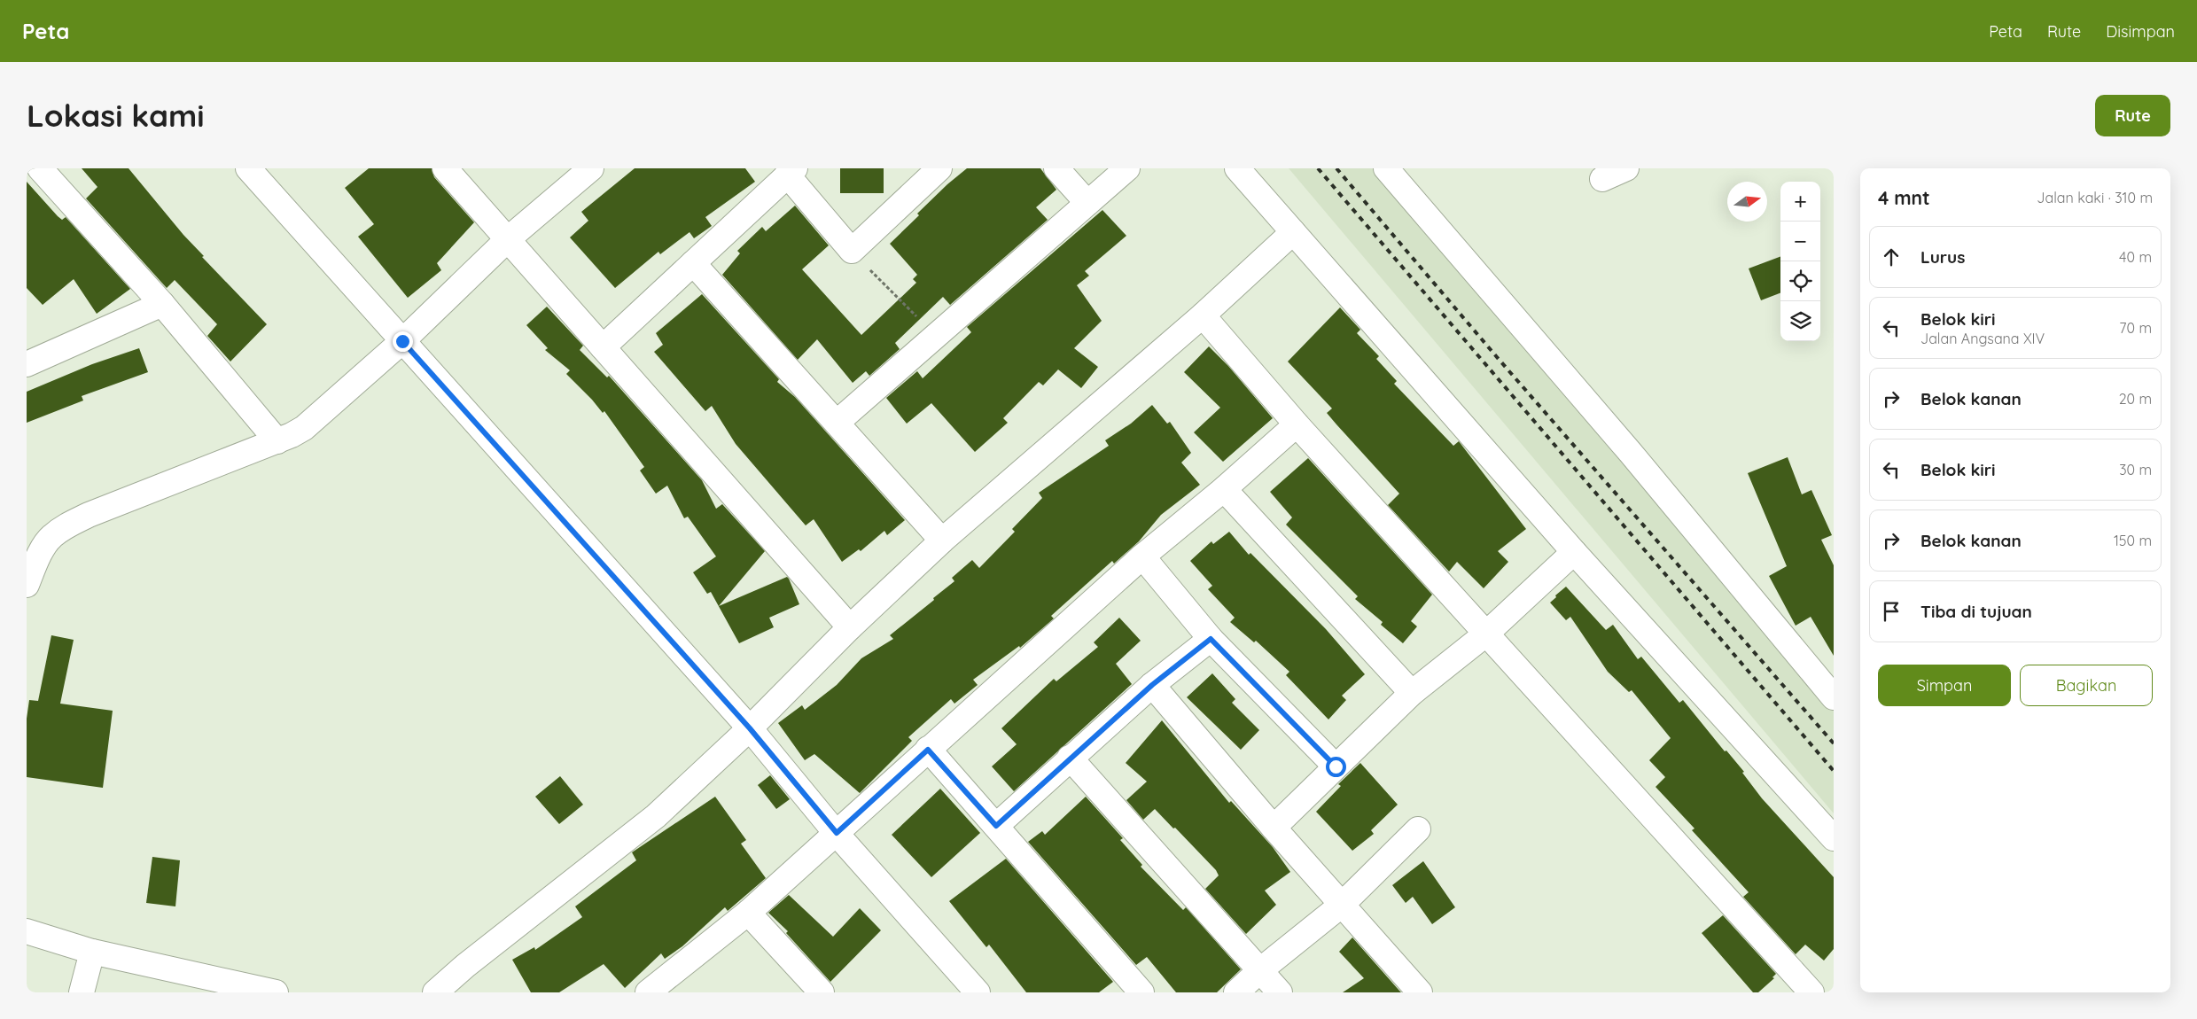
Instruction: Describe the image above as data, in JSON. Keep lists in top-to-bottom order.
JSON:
{
  "north": "right",
  "page": {
    "header": "Peta",
    "nav": ["Peta", "Rute", "Disimpan"],
    "buttons": [
      "Rute",
      ["Simpan", "Bagikan"]
    ],
    "title": "Lokasi kami",
    "heading": ["4 mnt", "Jalan kaki · 310 m"],
    "map_buttons": ["+", "−"],
    "list": [
      ["Lurus", "40 m"],
      ["Belok kiri", "Jalan Angsana XIV", "70 m"],
      ["Belok kanan", "20 m"],
      ["Belok kiri", "30 m"],
      ["Belok kanan", "150 m"],
      "Tiba di tujuan"
    ]
  }
}
